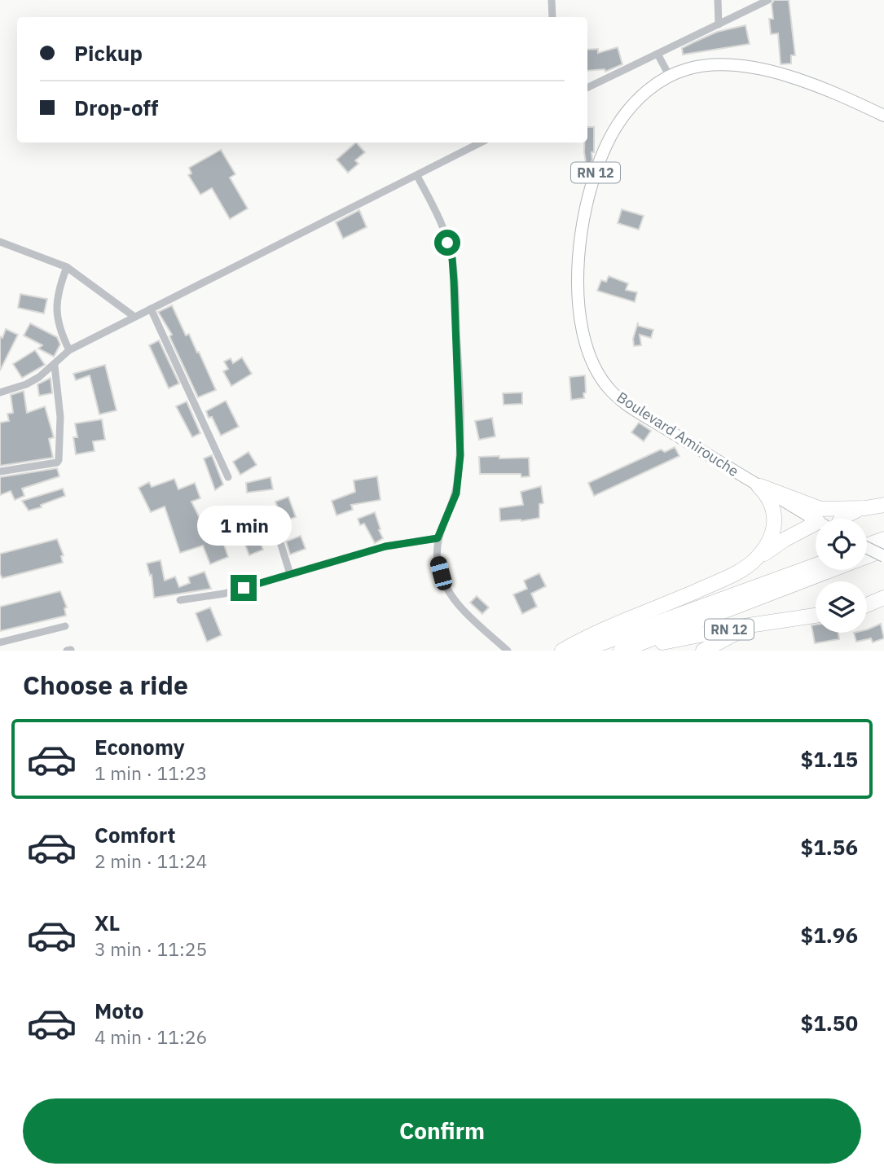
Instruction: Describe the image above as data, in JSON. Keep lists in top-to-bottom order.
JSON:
{
  "streets": {
    "highway": ["RN 12"],
    "main road": ["Boulevard Amirouche"]
  },
  "crossings": [
    ["RN 12", "Boulevard Amirouche"]
  ],
  "page": {
    "banner": ["Pickup", "Drop-off"],
    "bubble": "1 min",
    "heading": "Choose a ride",
    "list": [
      {
        "name": "Economy",
        "note": "1 min · 11:23",
        "value": "$1.15"
      },
      {
        "name": "Comfort",
        "note": "2 min · 11:24",
        "value": "$1.56"
      },
      {
        "name": "XL",
        "note": "3 min · 11:25",
        "value": "$1.96"
      },
      {
        "name": "Moto",
        "note": "4 min · 11:26",
        "value": "$1.50"
      }
    ],
    "buttons": "Confirm"
  }
}
